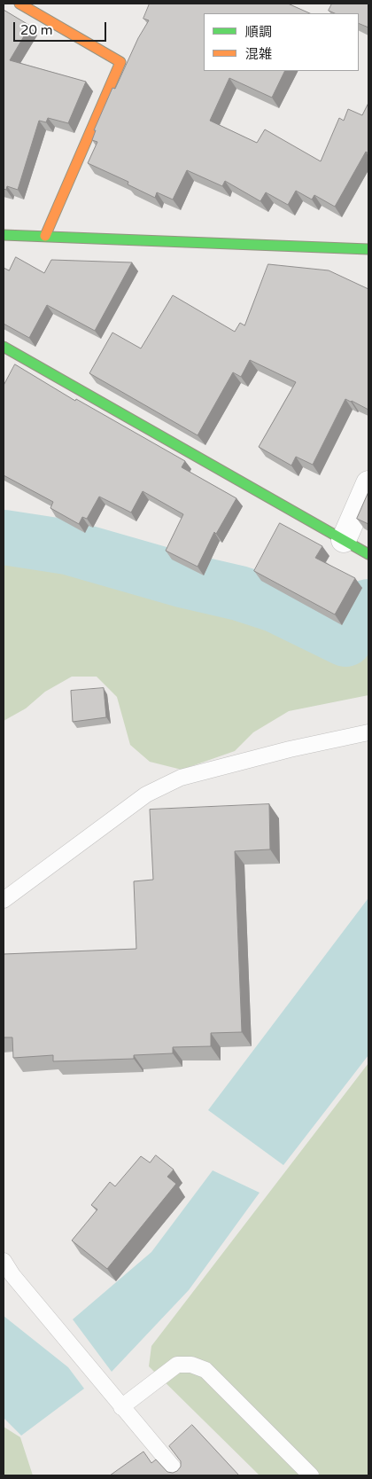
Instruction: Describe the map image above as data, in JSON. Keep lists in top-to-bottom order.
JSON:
{
  "legend": ["順調", "混雑"],
  "scale_bar": "20 m"
}
